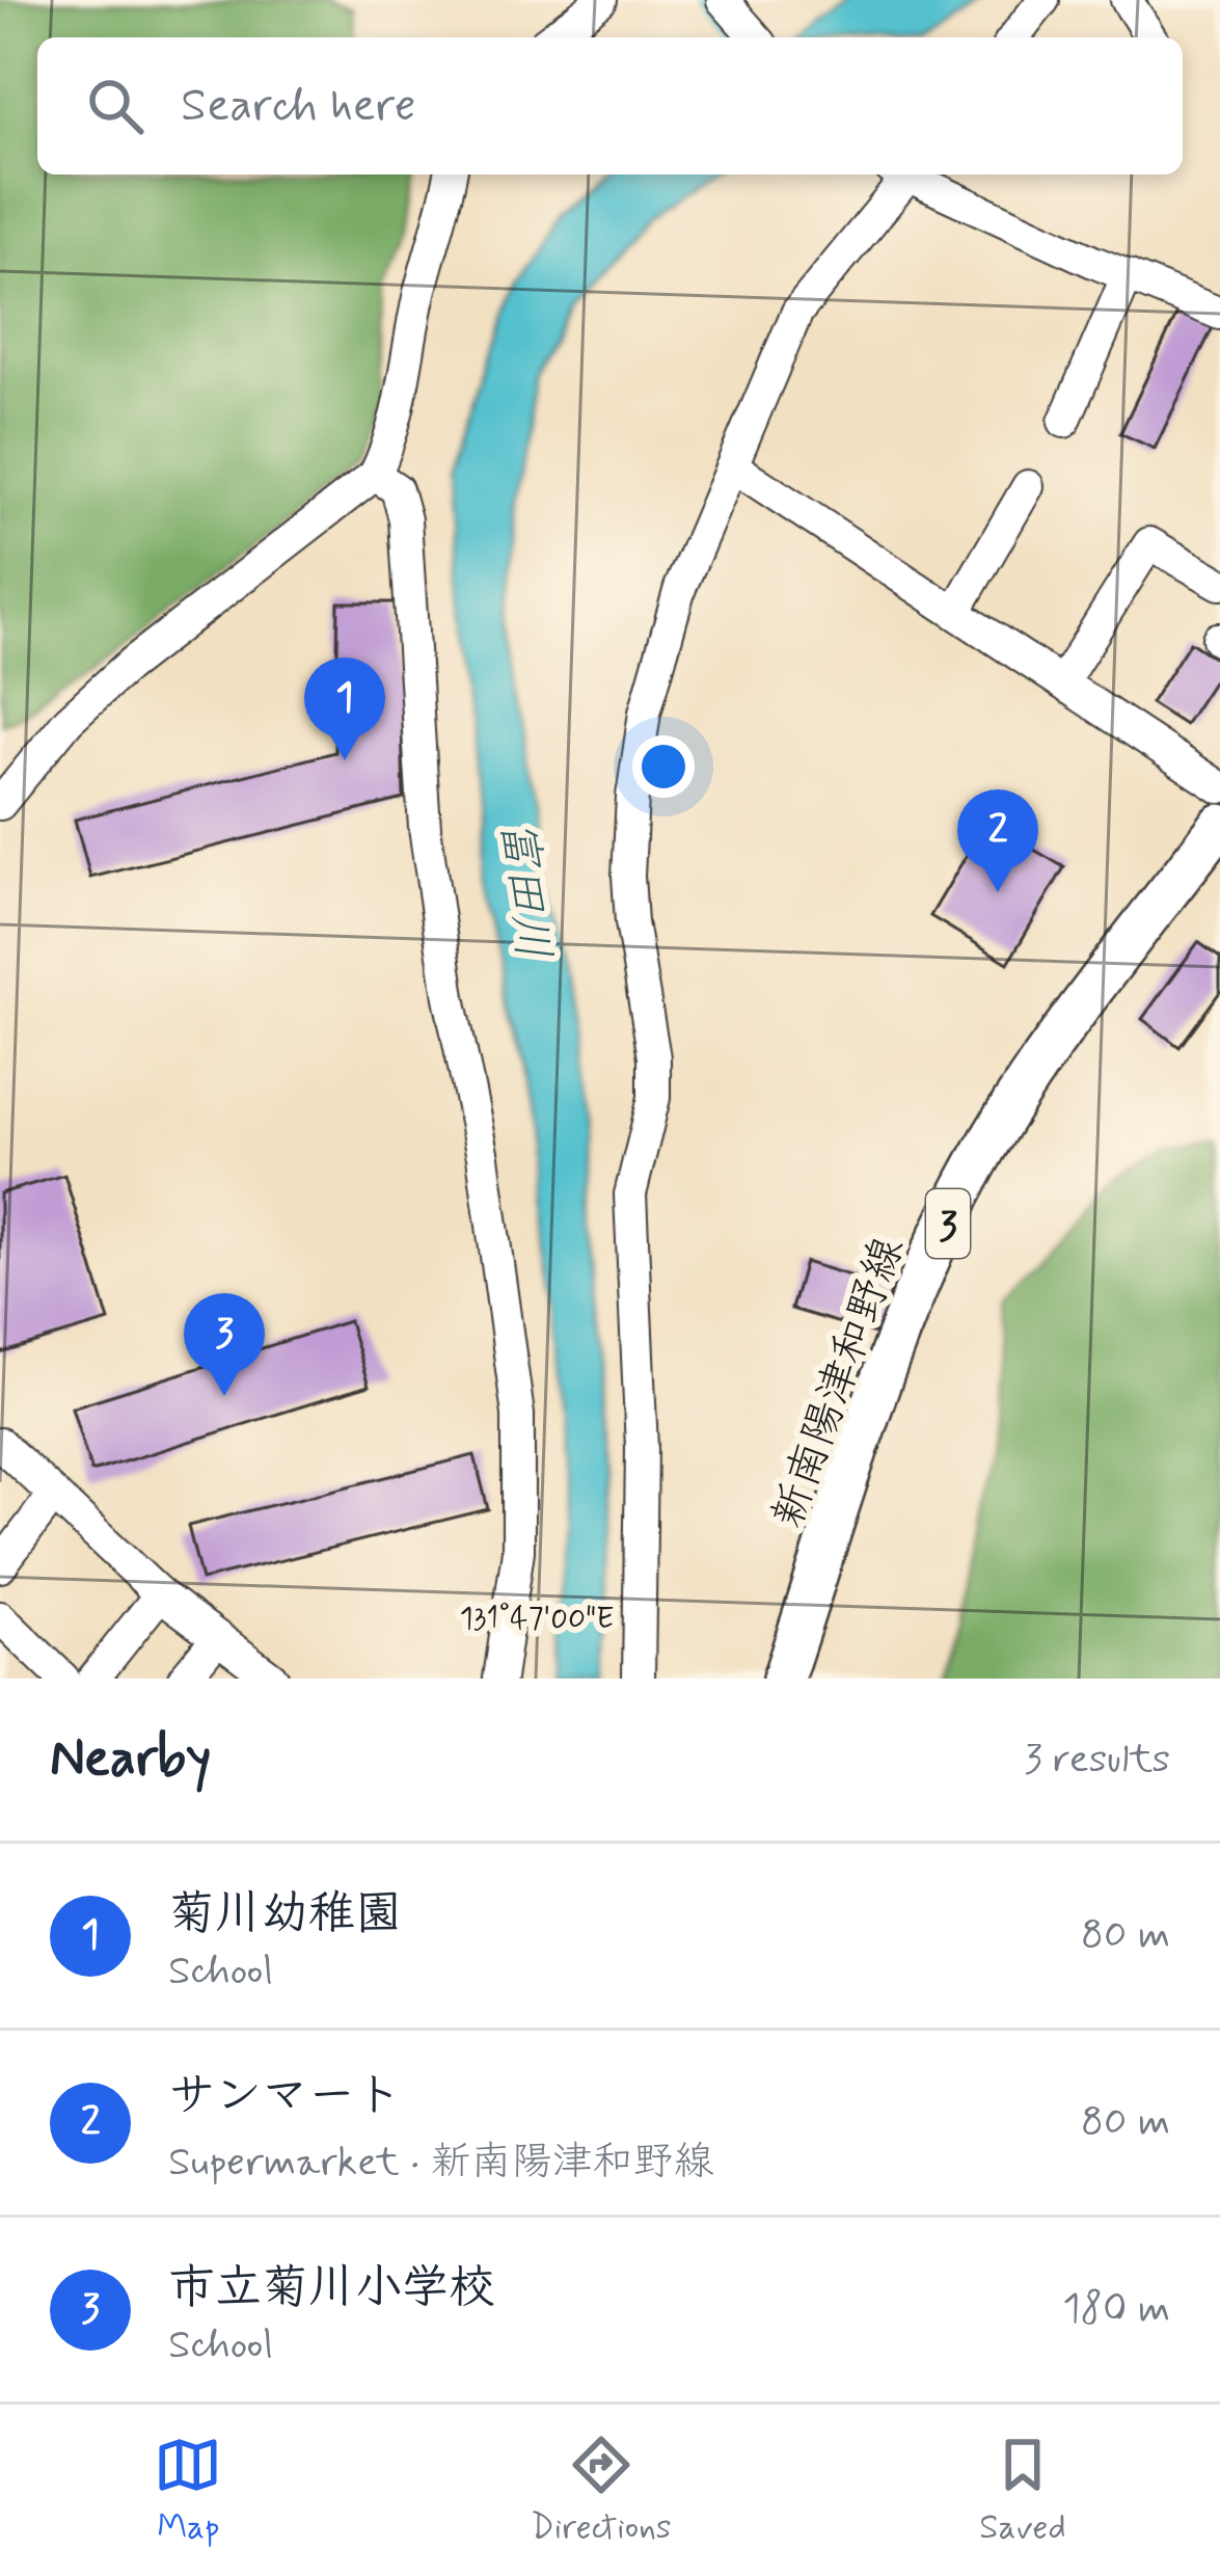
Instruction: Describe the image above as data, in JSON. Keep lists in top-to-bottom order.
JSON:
{
  "streets": {
    "main road": ["3", "新南陽津和野線"]
  },
  "water": ["富田川"],
  "page": {
    "search": "Search here",
    "pins": ["1", "2", "3"],
    "heading": ["Nearby", "3 results"],
    "list": [
      {
        "mark": "1",
        "name": "菊川幼稚園",
        "note": "School",
        "value": "80 m"
      },
      {
        "mark": "2",
        "name": "サンマート",
        "note": "Supermarket · 新南陽津和野線",
        "value": "80 m"
      },
      {
        "mark": "3",
        "name": "市立菊川小学校",
        "note": "School",
        "value": "180 m"
      }
    ],
    "nav": ["Map", "Directions", "Saved"]
  },
  "coordinates": ["131°47'00\"E"]
}
